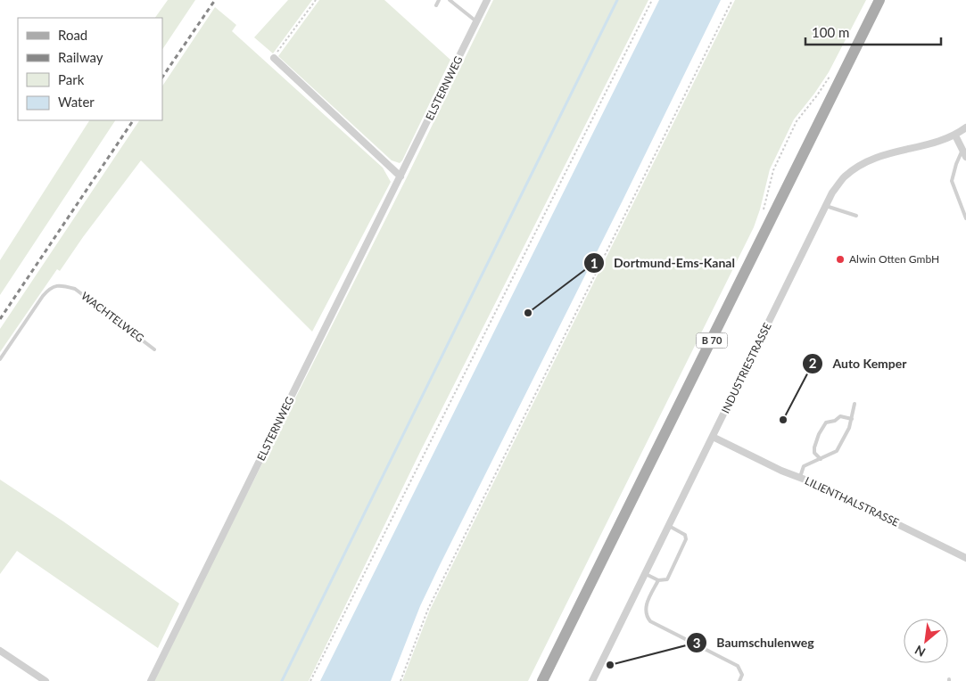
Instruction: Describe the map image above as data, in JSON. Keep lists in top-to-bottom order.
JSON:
{
  "streets": {
    "main road": ["B 70"],
    "street": ["ELSTERNWEG", "INDUSTRIESTRASSE", "LILIENTHALSTRASSE"],
    "lane": ["WACHTELWEG"]
  },
  "crossings": [
    ["INDUSTRIESTRASSE", "LILIENTHALSTRASSE"]
  ],
  "places": [
    "Alwin Otten GmbH",
    "Dortmund-Ems-Kanal",
    "Auto Kemper",
    "Baumschulenweg"
  ],
  "legend": [
    "Road",
    "Railway",
    "Park",
    "Water"
  ],
  "scale_bar": "100 m",
  "north": "bottom left"
}
